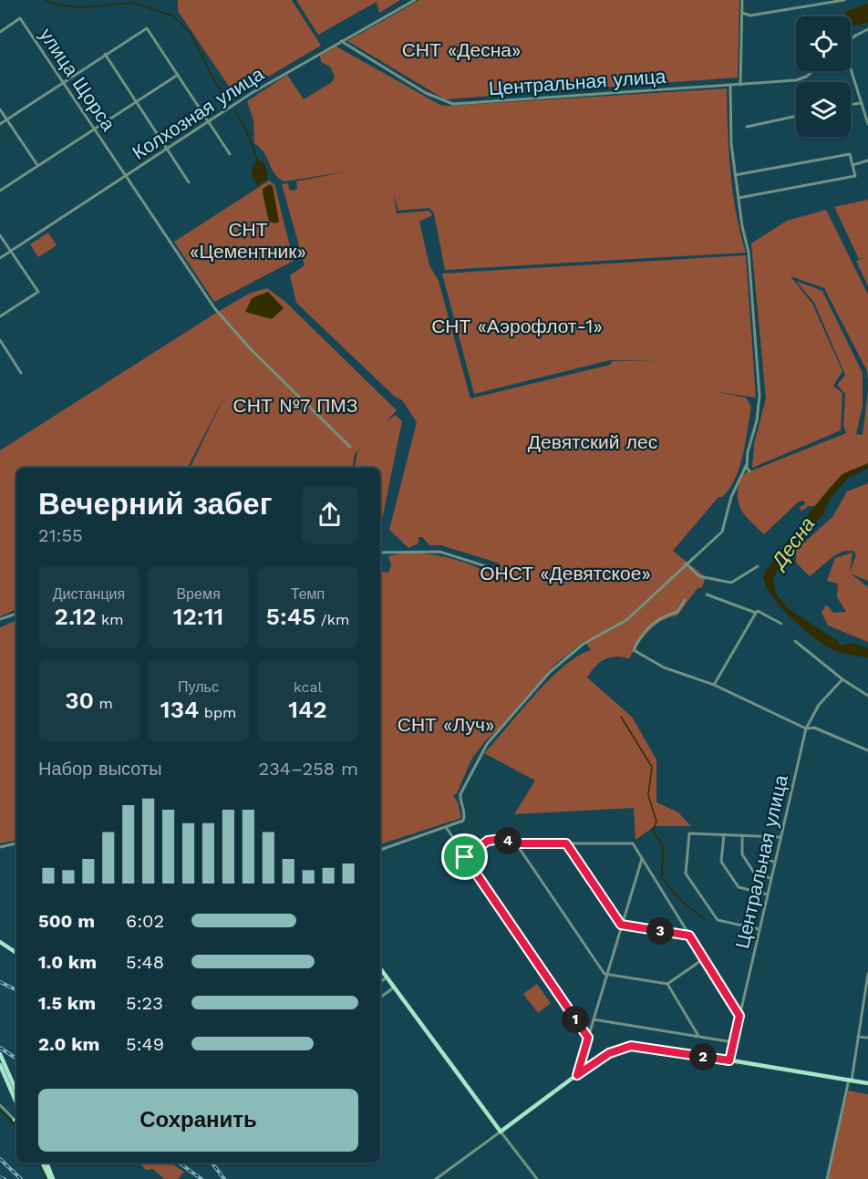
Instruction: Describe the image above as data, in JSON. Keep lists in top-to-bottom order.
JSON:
{
  "streets": {
    "street": ["улица Щорса", "Центральная улица", "Колхозная улица"]
  },
  "crossings": [
    ["улица Щорса", "Колхозная улица"],
    ["Центральная улица", "Колхозная улица"]
  ],
  "water": ["Десна"],
  "parks": [
    "СНТ «Десна»",
    "СНТ «Цементник»",
    "СНТ «Аэрофлот-1»",
    "СНТ №7 ПМЗ",
    "Девятский лес",
    "ОНСТ «Девятское»",
    "СНТ «Луч»"
  ],
  "page": {
    "heading": ["Вечерний забег", "21:55"],
    "stats": [
      ["Дистанция", "2.12 km"],
      ["Время", "12:11"],
      ["Темп", "5:45 /km"],
      ["30 m"],
      ["Пульс", "134 bpm"],
      ["kcal", "142"]
    ],
    "chart": ["Набор высоты", "234–258 m"],
    "pins": [
      "4",
      "3",
      "1",
      "2"
    ],
    "list": [
      {
        "name": "500 m",
        "note": "6:02"
      },
      {
        "name": "1.0 km",
        "note": "5:48"
      },
      {
        "name": "1.5 km",
        "note": "5:23"
      },
      {
        "name": "2.0 km",
        "note": "5:49"
      }
    ],
    "buttons": "Сохранить"
  }
}
